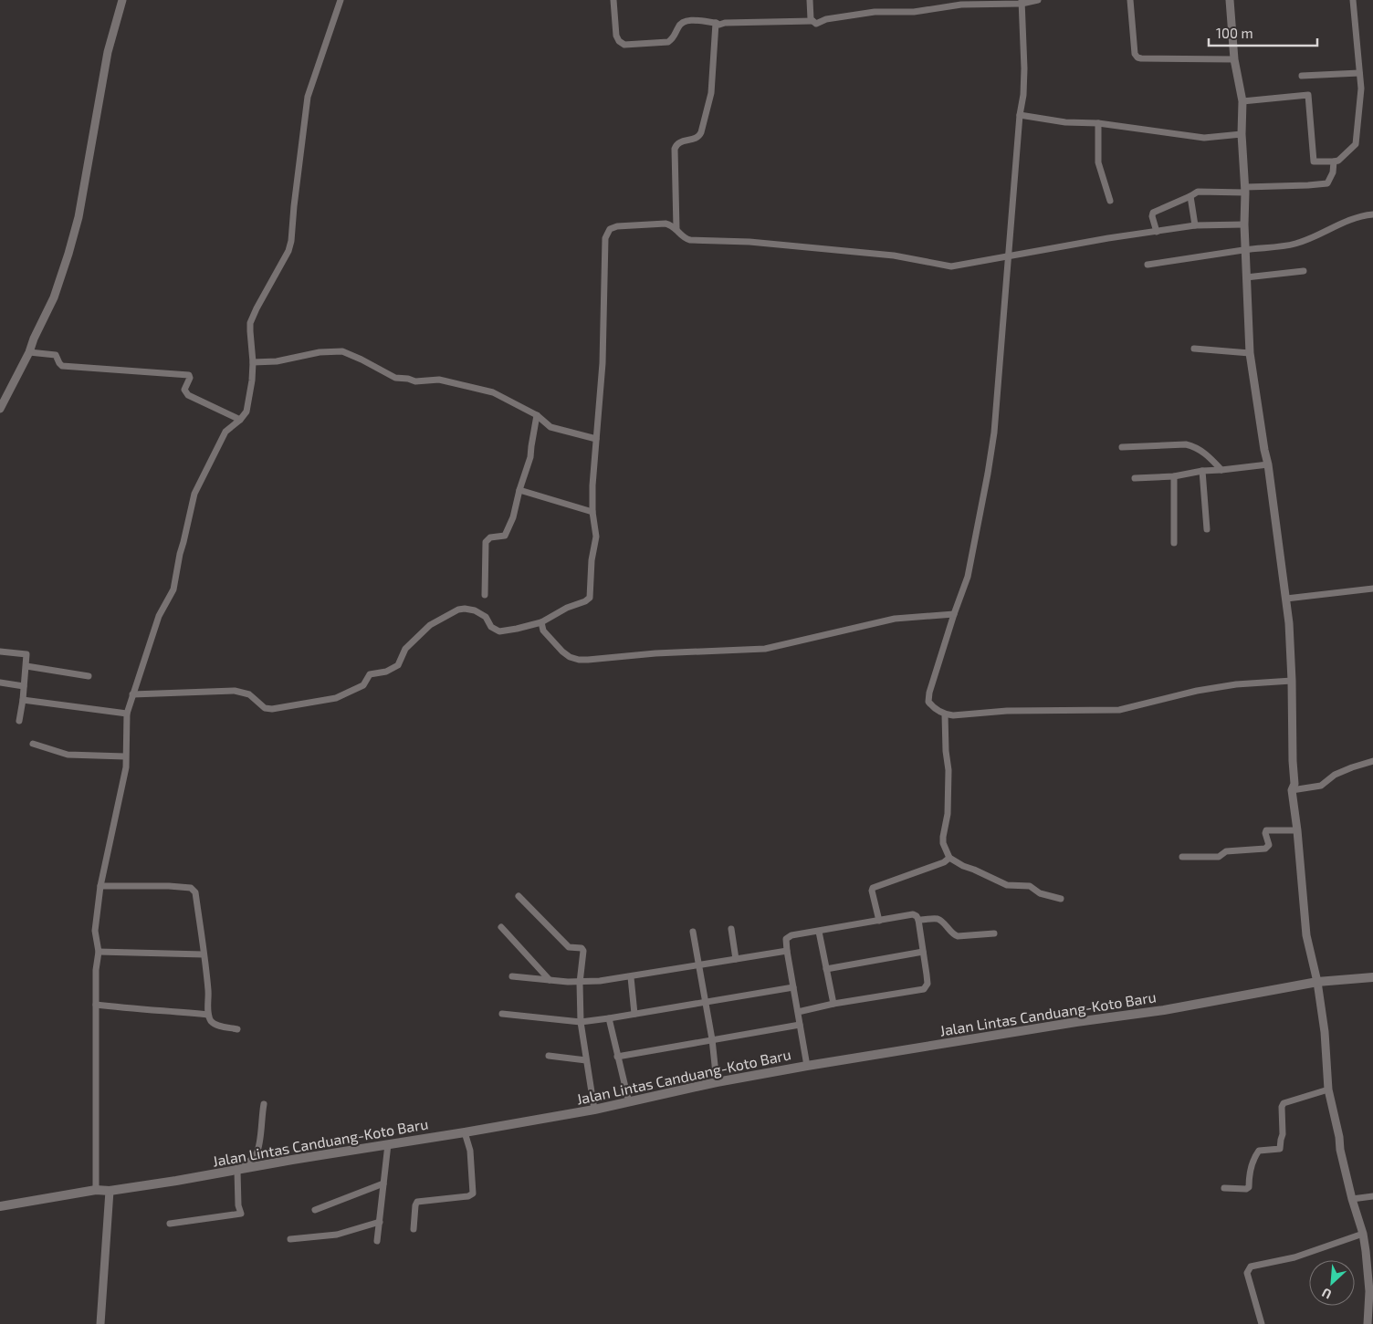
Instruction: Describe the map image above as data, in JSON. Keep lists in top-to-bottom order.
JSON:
{
  "streets": {
    "main road": ["Jalan Lintas Canduang-Koto Baru"]
  },
  "scale_bar": "100 m",
  "north": "bottom left"
}
